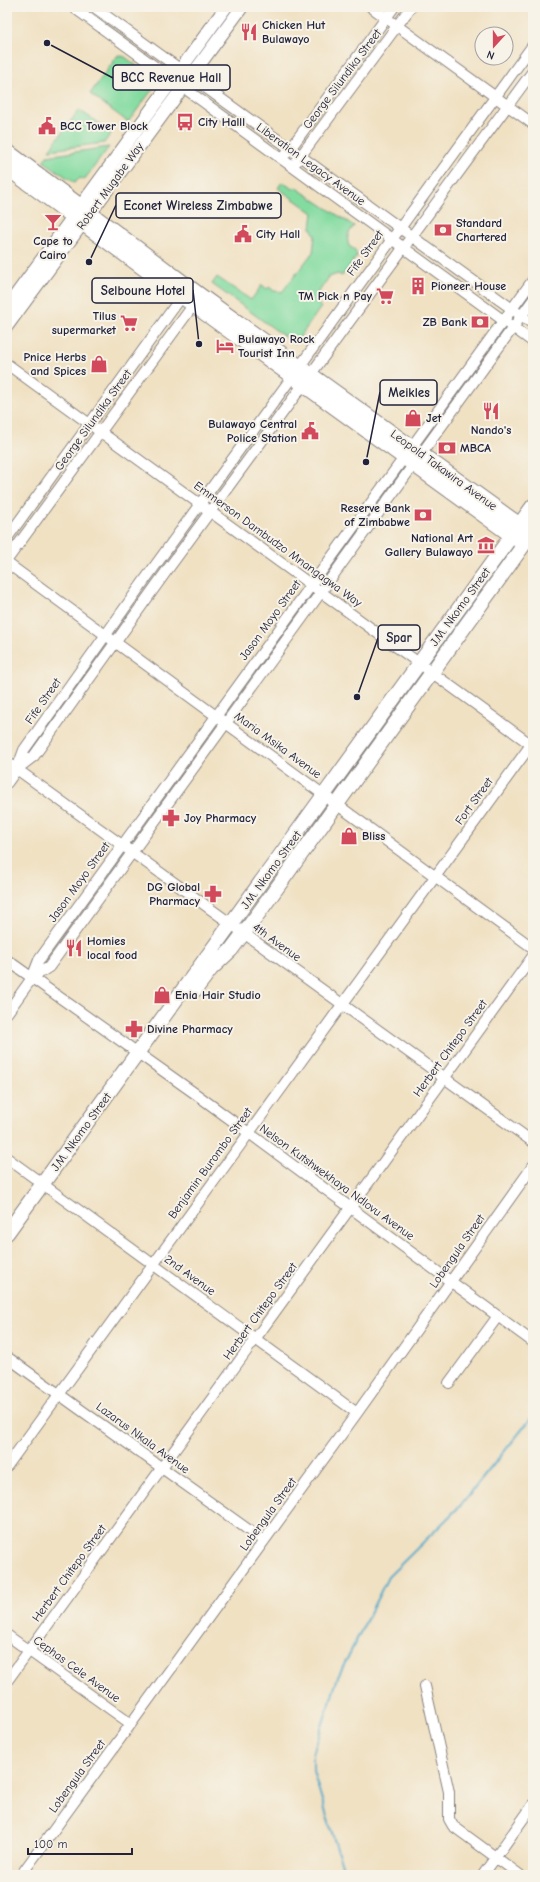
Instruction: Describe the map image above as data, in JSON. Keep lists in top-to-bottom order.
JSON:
{
  "streets": {
    "highway": ["Leopold Takawira Avenue", "J.M. Nkomo Street"],
    "main road": ["Robert Mugabe Way"],
    "street": [
      "George Silundika Street",
      "Liberation Legacy Avenue",
      "Fife Street",
      "Emmerson Dambudzo Mnangagwa Way",
      "Jason Moyo Street",
      "Maria Msika Avenue",
      "Fort Street",
      "4th Avenue",
      "Herbert Chitepo Street",
      "Benjamin Burombo Street",
      "Nelson Kutshwekhaya Ndlovu Avenue",
      "Lobengula Street",
      "2nd Avenue",
      "Lazarus Nkala Avenue",
      "Cephas Cele Avenue"
    ]
  },
  "crossings": [
    ["George Silundika Street", "Liberation Legacy Avenue"],
    ["George Silundika Street", "Leopold Takawira Avenue"],
    ["George Silundika Street", "Emmerson Dambudzo Mnangagwa Way"],
    ["George Silundika Street", "Maria Msika Avenue"],
    ["Liberation Legacy Avenue", "Robert Mugabe Way"],
    ["Liberation Legacy Avenue", "Fife Street"],
    ["Liberation Legacy Avenue", "Jason Moyo Street"],
    ["Robert Mugabe Way", "Leopold Takawira Avenue"],
    ["Fife Street", "Leopold Takawira Avenue"],
    ["Fife Street", "Emmerson Dambudzo Mnangagwa Way"],
    ["Fife Street", "Maria Msika Avenue"],
    ["Fife Street", "4th Avenue"],
    ["Leopold Takawira Avenue", "J.M. Nkomo Street"],
    ["Leopold Takawira Avenue", "Jason Moyo Street"],
    ["Emmerson Dambudzo Mnangagwa Way", "J.M. Nkomo Street"],
    ["Emmerson Dambudzo Mnangagwa Way", "Jason Moyo Street"],
    ["Emmerson Dambudzo Mnangagwa Way", "Fort Street"],
    ["J.M. Nkomo Street", "Maria Msika Avenue"],
    ["J.M. Nkomo Street", "4th Avenue"],
    ["J.M. Nkomo Street", "Nelson Kutshwekhaya Ndlovu Avenue"],
    ["J.M. Nkomo Street", "2nd Avenue"],
    ["Jason Moyo Street", "Maria Msika Avenue"],
    ["Jason Moyo Street", "4th Avenue"],
    ["Jason Moyo Street", "Nelson Kutshwekhaya Ndlovu Avenue"],
    ["Maria Msika Avenue", "Fort Street"],
    ["Maria Msika Avenue", "Benjamin Burombo Street"],
    ["Fort Street", "Benjamin Burombo Street"],
    ["4th Avenue", "Herbert Chitepo Street"],
    ["4th Avenue", "Benjamin Burombo Street"],
    ["Herbert Chitepo Street", "Nelson Kutshwekhaya Ndlovu Avenue"],
    ["Herbert Chitepo Street", "2nd Avenue"],
    ["Herbert Chitepo Street", "Lazarus Nkala Avenue"],
    ["Herbert Chitepo Street", "Cephas Cele Avenue"],
    ["Benjamin Burombo Street", "Nelson Kutshwekhaya Ndlovu Avenue"],
    ["Benjamin Burombo Street", "2nd Avenue"],
    ["Benjamin Burombo Street", "Lazarus Nkala Avenue"],
    ["Nelson Kutshwekhaya Ndlovu Avenue", "Lobengula Street"],
    ["Lobengula Street", "2nd Avenue"],
    ["Lobengula Street", "Lazarus Nkala Avenue"],
    ["Lobengula Street", "Cephas Cele Avenue"]
  ],
  "places": {
    "restaurant": ["Chicken Hut Bulawayo", "Nando's", "Homies local food"],
    "other": [
      "BCC Revenue Hall",
      "Econet Wireless Zimbabwe",
      "Selboune Hotel",
      "Meikles",
      "Spar"
    ],
    "bus stop": ["City Halll"],
    "public building": ["BCC Tower Block", "City Hall", "Bulawayo Central Police Station"],
    "bar": ["Cape to Cairo"],
    "bank": [
      "Standard Chartered",
      "ZB Bank",
      "MBCA",
      "Reserve Bank of Zimbabwe"
    ],
    "building": ["Pioneer House"],
    "supermarket": ["TM Pick n Pay", "Tilus supermarket"],
    "hotel": ["Bulawayo Rock Tourist Inn"],
    "shop": [
      "Pnice Herbs and Spices",
      "Jet",
      "Bliss",
      "Enia Hair Studio"
    ],
    "museum": ["National Art Gallery Bulawayo"],
    "pharmacy": ["Joy Pharmacy", "DG Global Pharmacy", "Divine Pharmacy"]
  },
  "scale_bar": "100 m",
  "north": "bottom"
}
